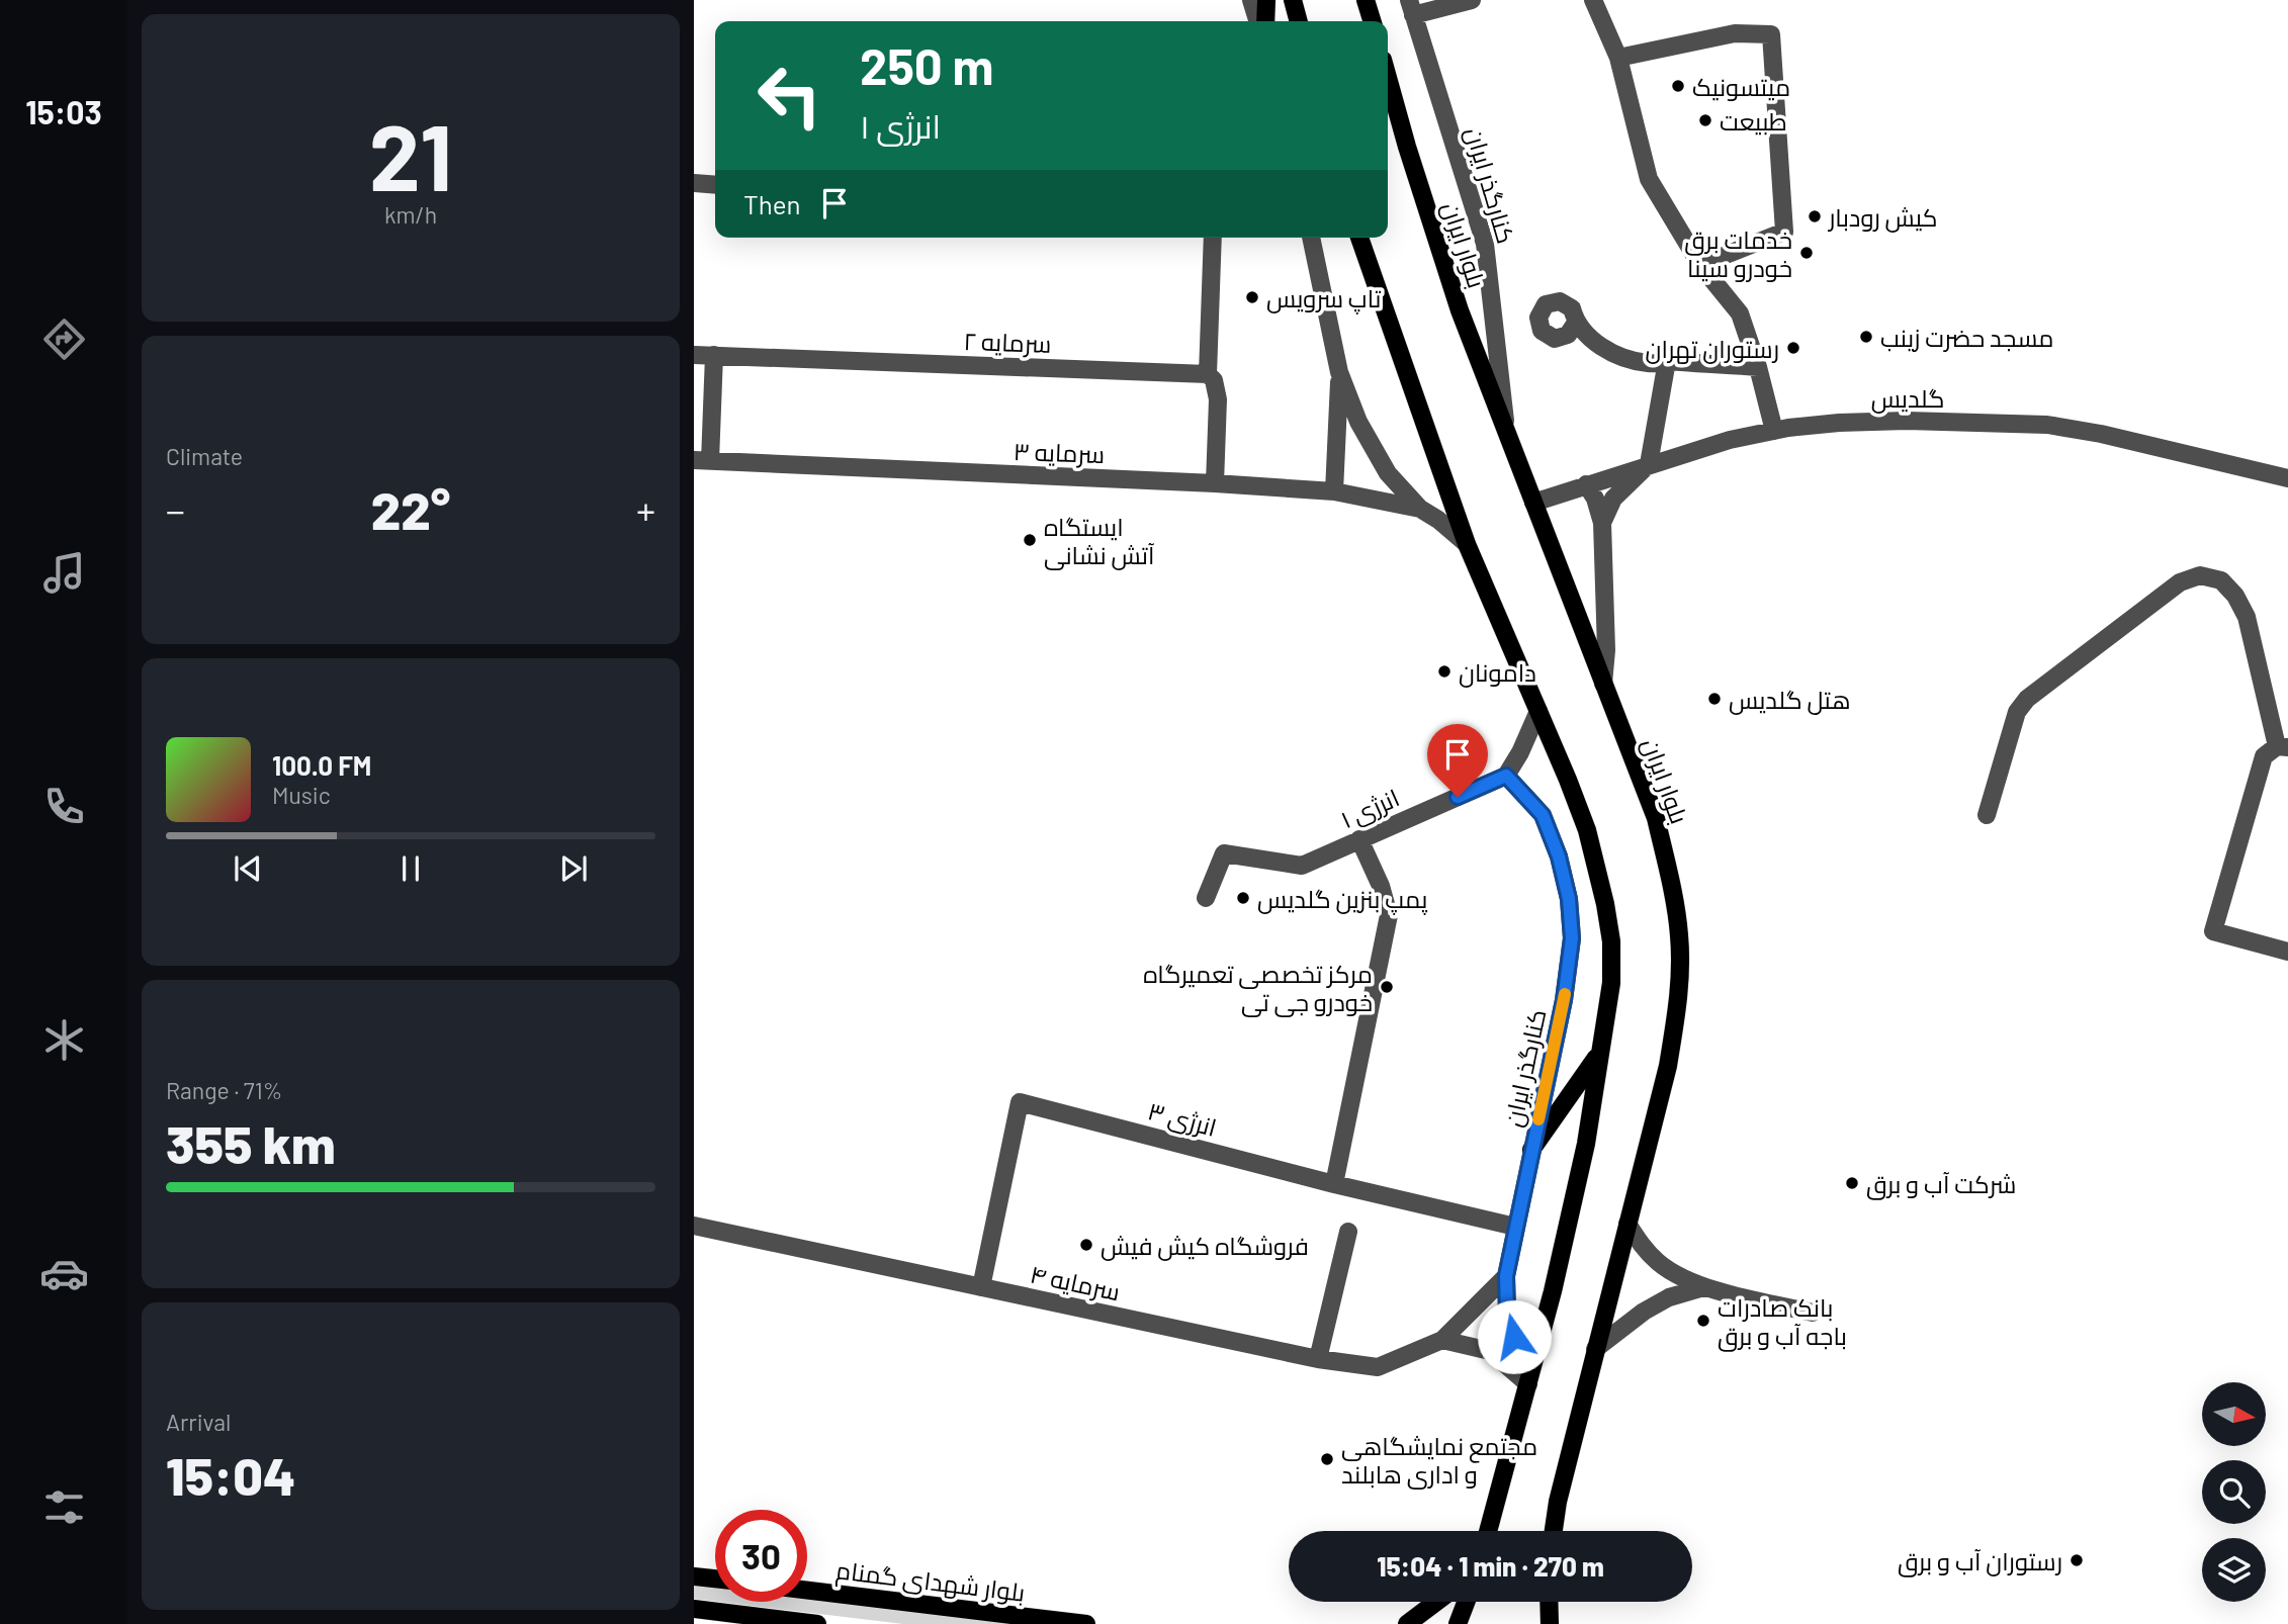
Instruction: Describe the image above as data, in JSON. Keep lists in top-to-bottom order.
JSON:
{
  "streets": {
    "main road": ["بلوار ایران", "بلوار شهدای گمنام"],
    "street": [
      "کنارگذر ایران",
      "سرمایه ۲",
      "گلدیس",
      "سرمایه ۳",
      "انرژی ۱",
      "انرژی ۳",
      "سرمایه ۴"
    ]
  },
  "crossings": [
    ["کنارگذر ایران", "بلوار ایران"],
    ["کنارگذر ایران", "انرژی ۱"],
    ["کنارگذر ایران", "انرژی ۳"],
    ["بلوار ایران", "گلدیس"],
    ["انرژی ۳", "سرمایه ۴"]
  ],
  "places": [
    "میتسونیک",
    "طبیعت",
    "کیش رودبار",
    "خدمات برق خودرو سینا",
    "تاپ سرویس",
    "مسجد حضرت زینب",
    "رستوران تهران",
    "ایستگاه آتش نشانی",
    "دامونان",
    "هتل گلدیس",
    "پمپ بنزین گلدیس",
    "مرکز تخصصی تعمیرگاه خودرو جی تی",
    "شرکت آب و برق",
    "فروشگاه کیش فیش",
    "بانک صادرات باجه آب و برق",
    "مجتمع نمایشگاهی و اداری هابلند",
    "رستوران آب و برق"
  ],
  "north": "right",
  "page": {
    "tabs": "15:03",
    "tile": [
      ["21", "km/h"],
      "Climate",
      ["Range · 71%", "355 km"],
      ["Arrival", "15:04"]
    ],
    "turn": ["250 m", "انرژی ۱"],
    "then": "Then",
    "heat": ["−", "22°", "+"],
    "song": ["100.0 FM", "Music"],
    "limit": "30",
    "trip": "15:04 · 1 min · 270 m"
  }
}
